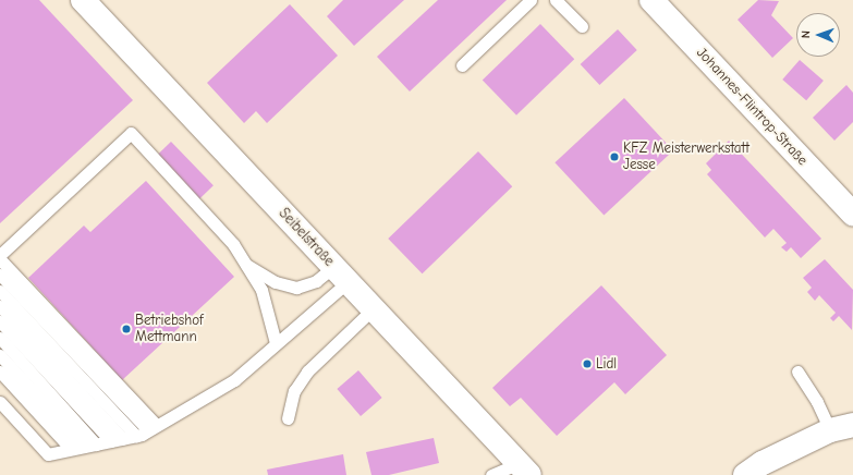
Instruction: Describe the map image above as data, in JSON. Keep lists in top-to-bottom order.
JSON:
{
  "streets": {
    "street": ["Johannes-Flintrop-Straße", "Seibelstraße"]
  },
  "places": ["KFZ Meisterwerkstatt Jesse", "Betriebshof Mettmann", "Lidl"],
  "north": "left"
}
